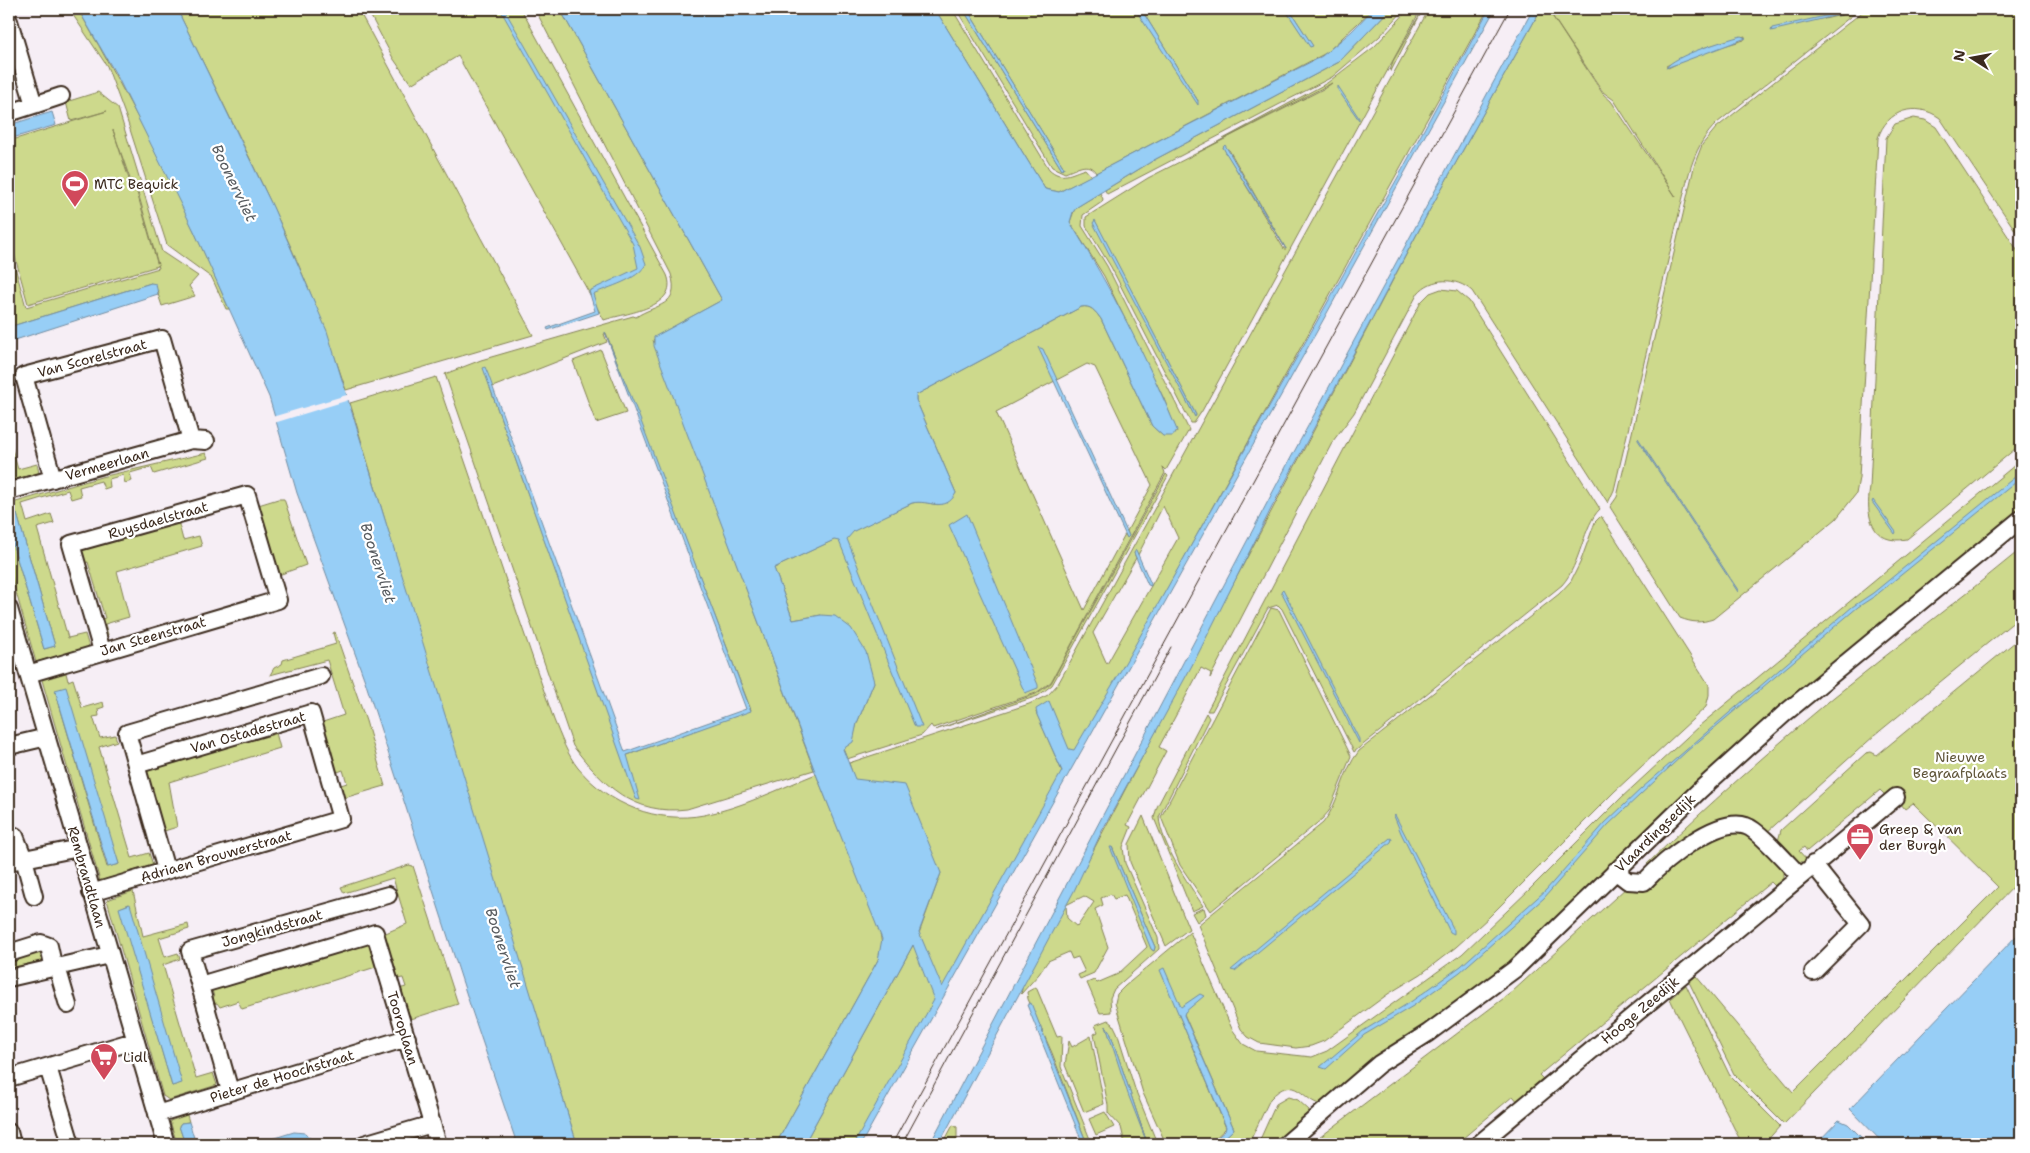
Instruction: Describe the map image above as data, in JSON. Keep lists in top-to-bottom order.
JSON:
{
  "streets": {
    "street": [
      "Van Scorelstraat",
      "Vermeerlaan",
      "Ruysdaelstraat",
      "Jan Steenstraat",
      "Van Ostadestraat",
      "Vlaardingsedijk",
      "Adriaen Brouwerstraat",
      "Rembrandtlaan",
      "Jongkindstraat",
      "Hooge Zeedijk",
      "Tooroplaan",
      "Pieter de Hoochstraat"
    ]
  },
  "crossings": [
    ["Van Scorelstraat", "Vermeerlaan"],
    ["Ruysdaelstraat", "Jan Steenstraat"],
    ["Jan Steenstraat", "Rembrandtlaan"],
    ["Van Ostadestraat", "Adriaen Brouwerstraat"],
    ["Adriaen Brouwerstraat", "Rembrandtlaan"],
    ["Rembrandtlaan", "Pieter de Hoochstraat"],
    ["Jongkindstraat", "Tooroplaan"],
    ["Jongkindstraat", "Pieter de Hoochstraat"],
    ["Tooroplaan", "Pieter de Hoochstraat"]
  ],
  "water": ["Boonervliet"],
  "parks": ["Nieuwe Begraafplaats"],
  "places": {
    "sports": ["MTC Bequick"],
    "office": ["Greep & van der Burgh"],
    "supermarket": ["Lidl"]
  },
  "north": "left"
}
